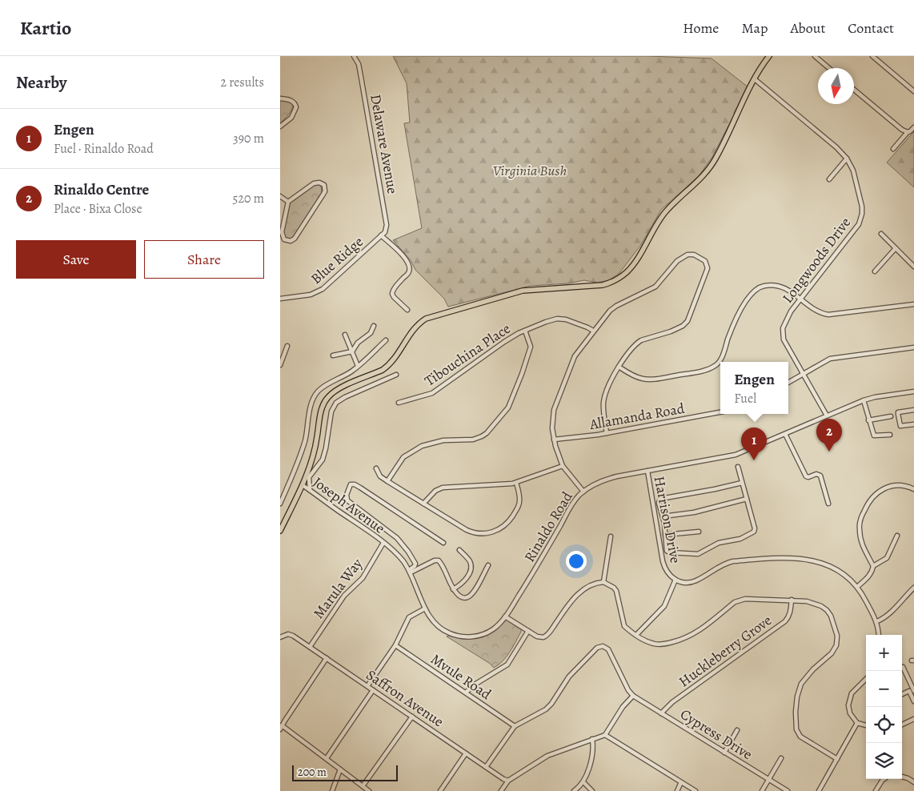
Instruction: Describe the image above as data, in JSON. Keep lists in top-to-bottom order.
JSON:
{
  "streets": {
    "street": [
      "Delaware Avenue",
      "Blue Ridge",
      "Longwoods Drive",
      "Tibouchina Place",
      "Allamanda Road",
      "Joseph Avenue",
      "Harrison Drive",
      "Rinaldo Road",
      "Marula Way",
      "Huckleberry Grove",
      "Mvule Road",
      "Saffron Avenue",
      "Cypress Drive"
    ]
  },
  "crossings": [
    ["Delaware Avenue", "Blue Ridge"],
    ["Longwoods Drive", "Rinaldo Road"],
    ["Joseph Avenue", "Rinaldo Road"],
    ["Joseph Avenue", "Marula Way"],
    ["Harrison Drive", "Rinaldo Road"],
    ["Rinaldo Road", "Marula Way"],
    ["Marula Way", "Saffron Avenue"],
    ["Huckleberry Grove", "Cypress Drive"]
  ],
  "parks": ["Virginia Bush"],
  "scale_bar": "200 m",
  "north": "bottom",
  "page": {
    "header": "Kartio",
    "nav": [
      "Home",
      "Map",
      "About",
      "Contact"
    ],
    "heading": ["Nearby", "2 results"],
    "list": [
      {
        "mark": "1",
        "name": "Engen",
        "note": "Fuel · Rinaldo Road",
        "value": "390 m"
      },
      {
        "mark": "2",
        "name": "Rinaldo Centre",
        "note": "Place · Bixa Close",
        "value": "520 m"
      }
    ],
    "buttons": ["Save", "Share"],
    "popup": ["Engen", "Fuel"],
    "pins": ["2", "1"],
    "map_buttons": ["+", "−"],
    "scale": "200 m"
  }
}
